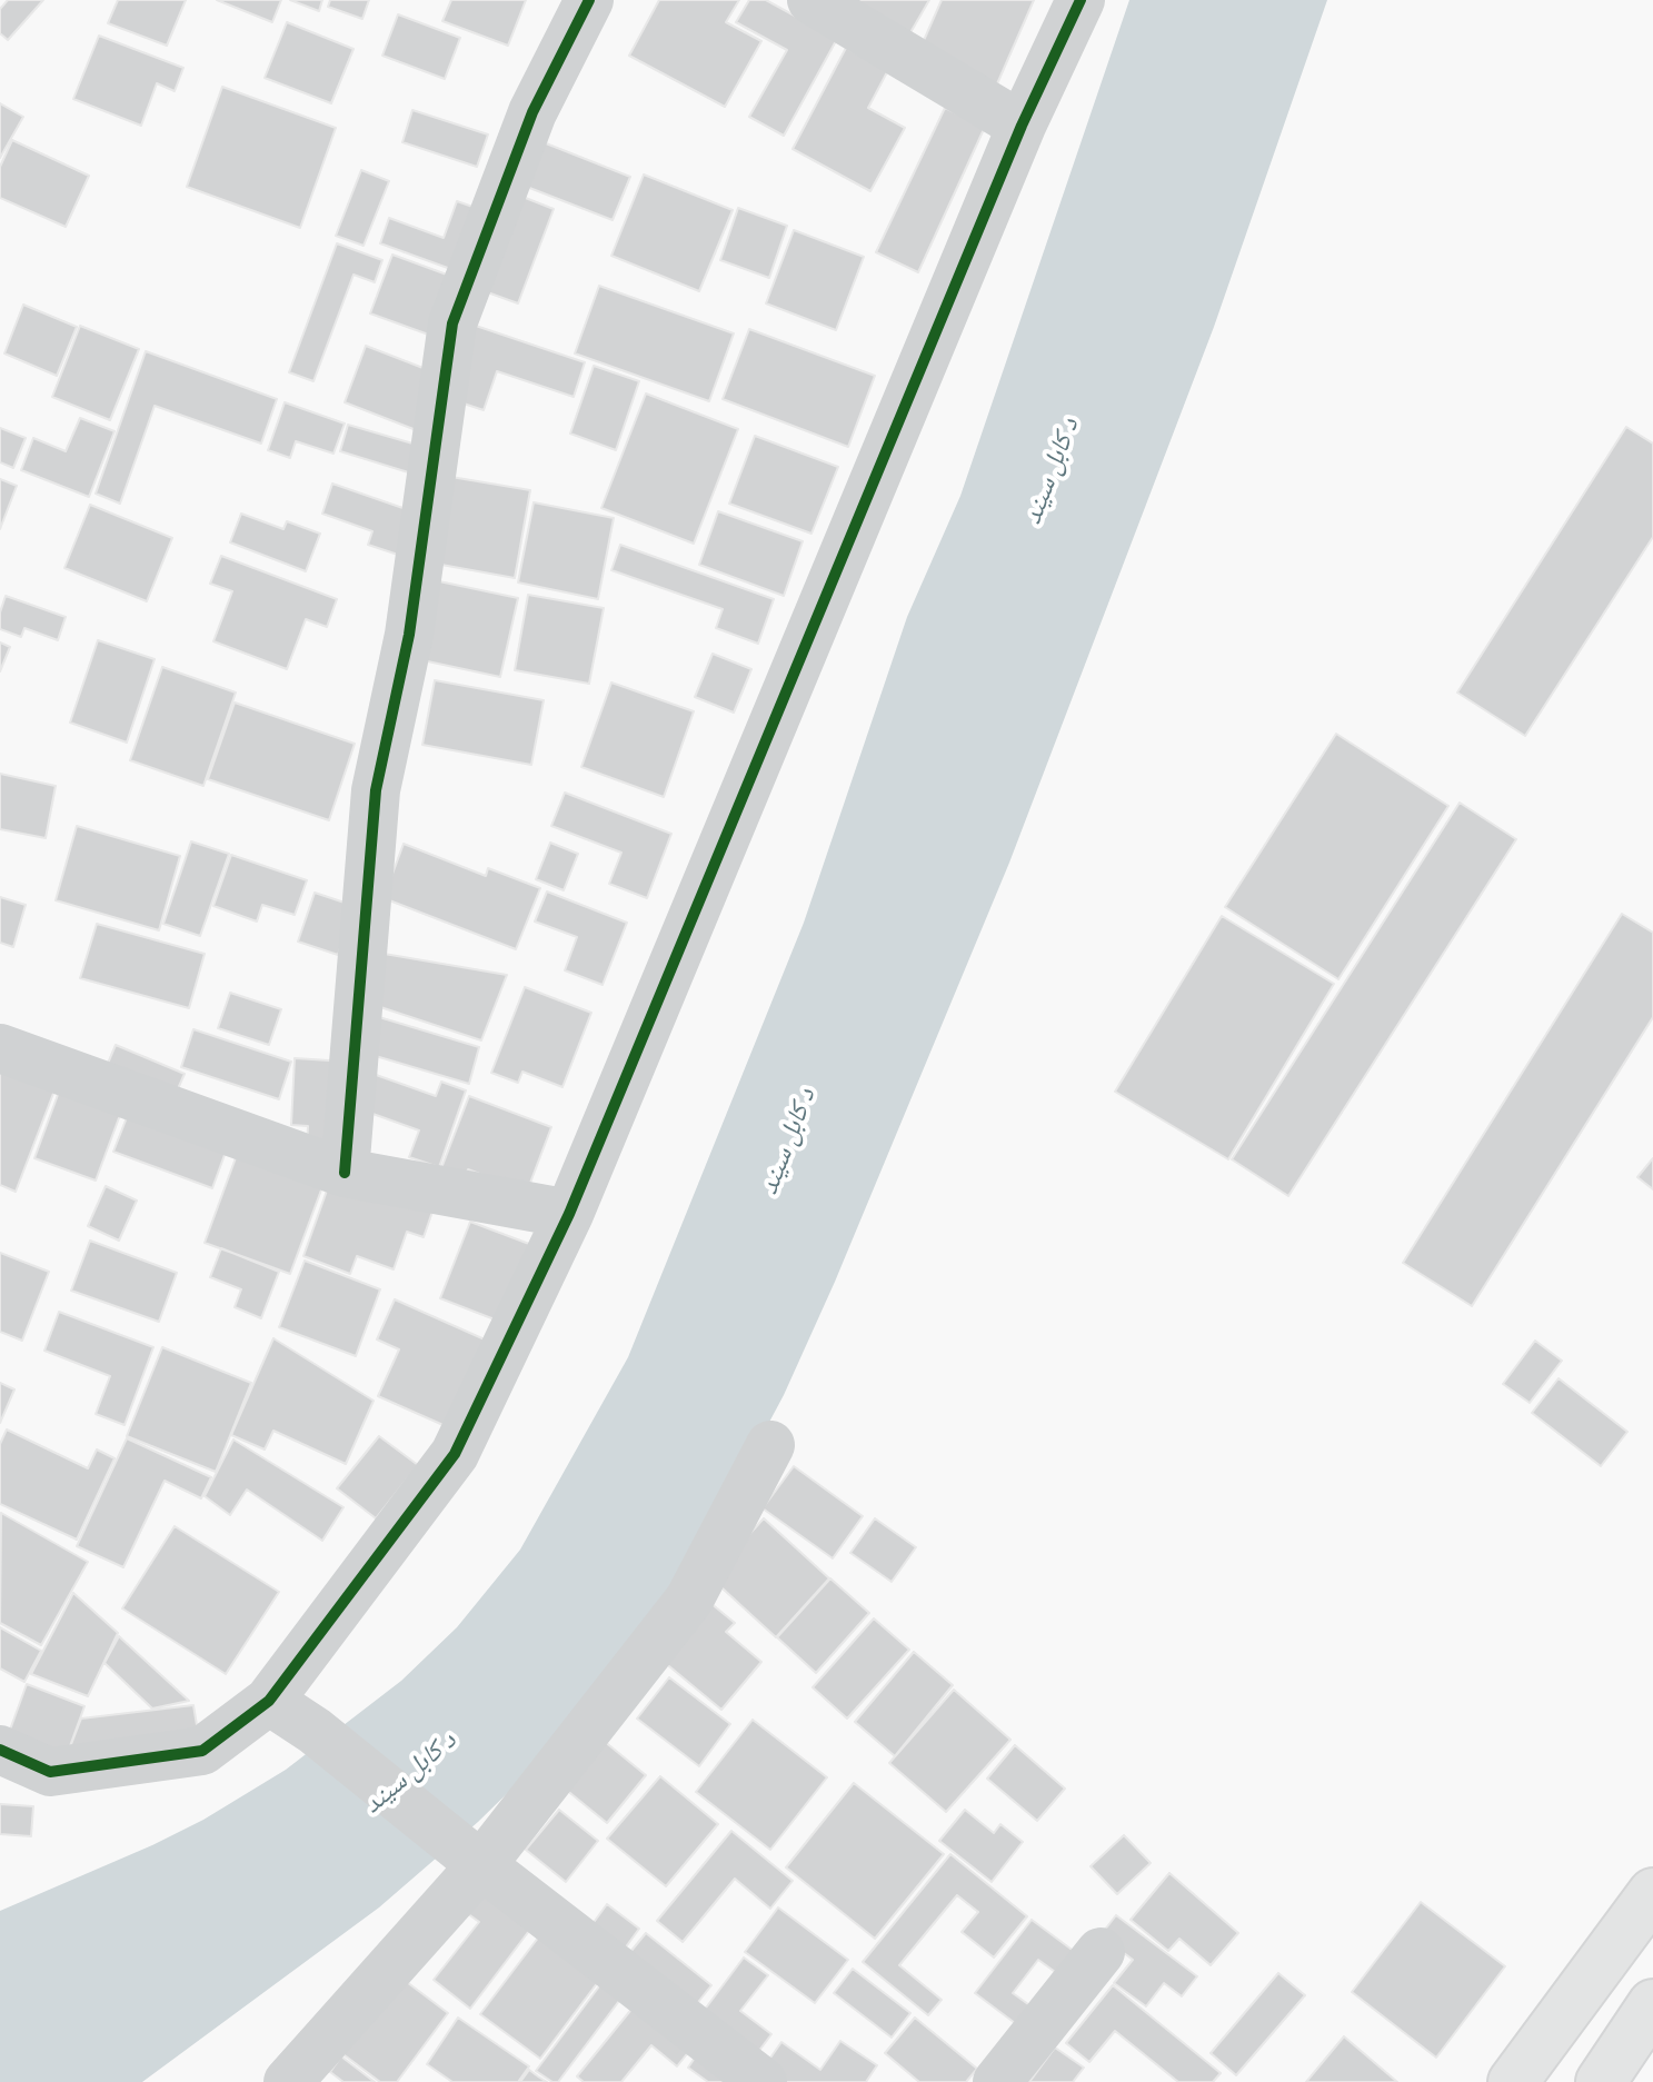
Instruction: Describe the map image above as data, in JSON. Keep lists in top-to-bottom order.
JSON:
{
  "water": ["د کابل سيند"]
}
